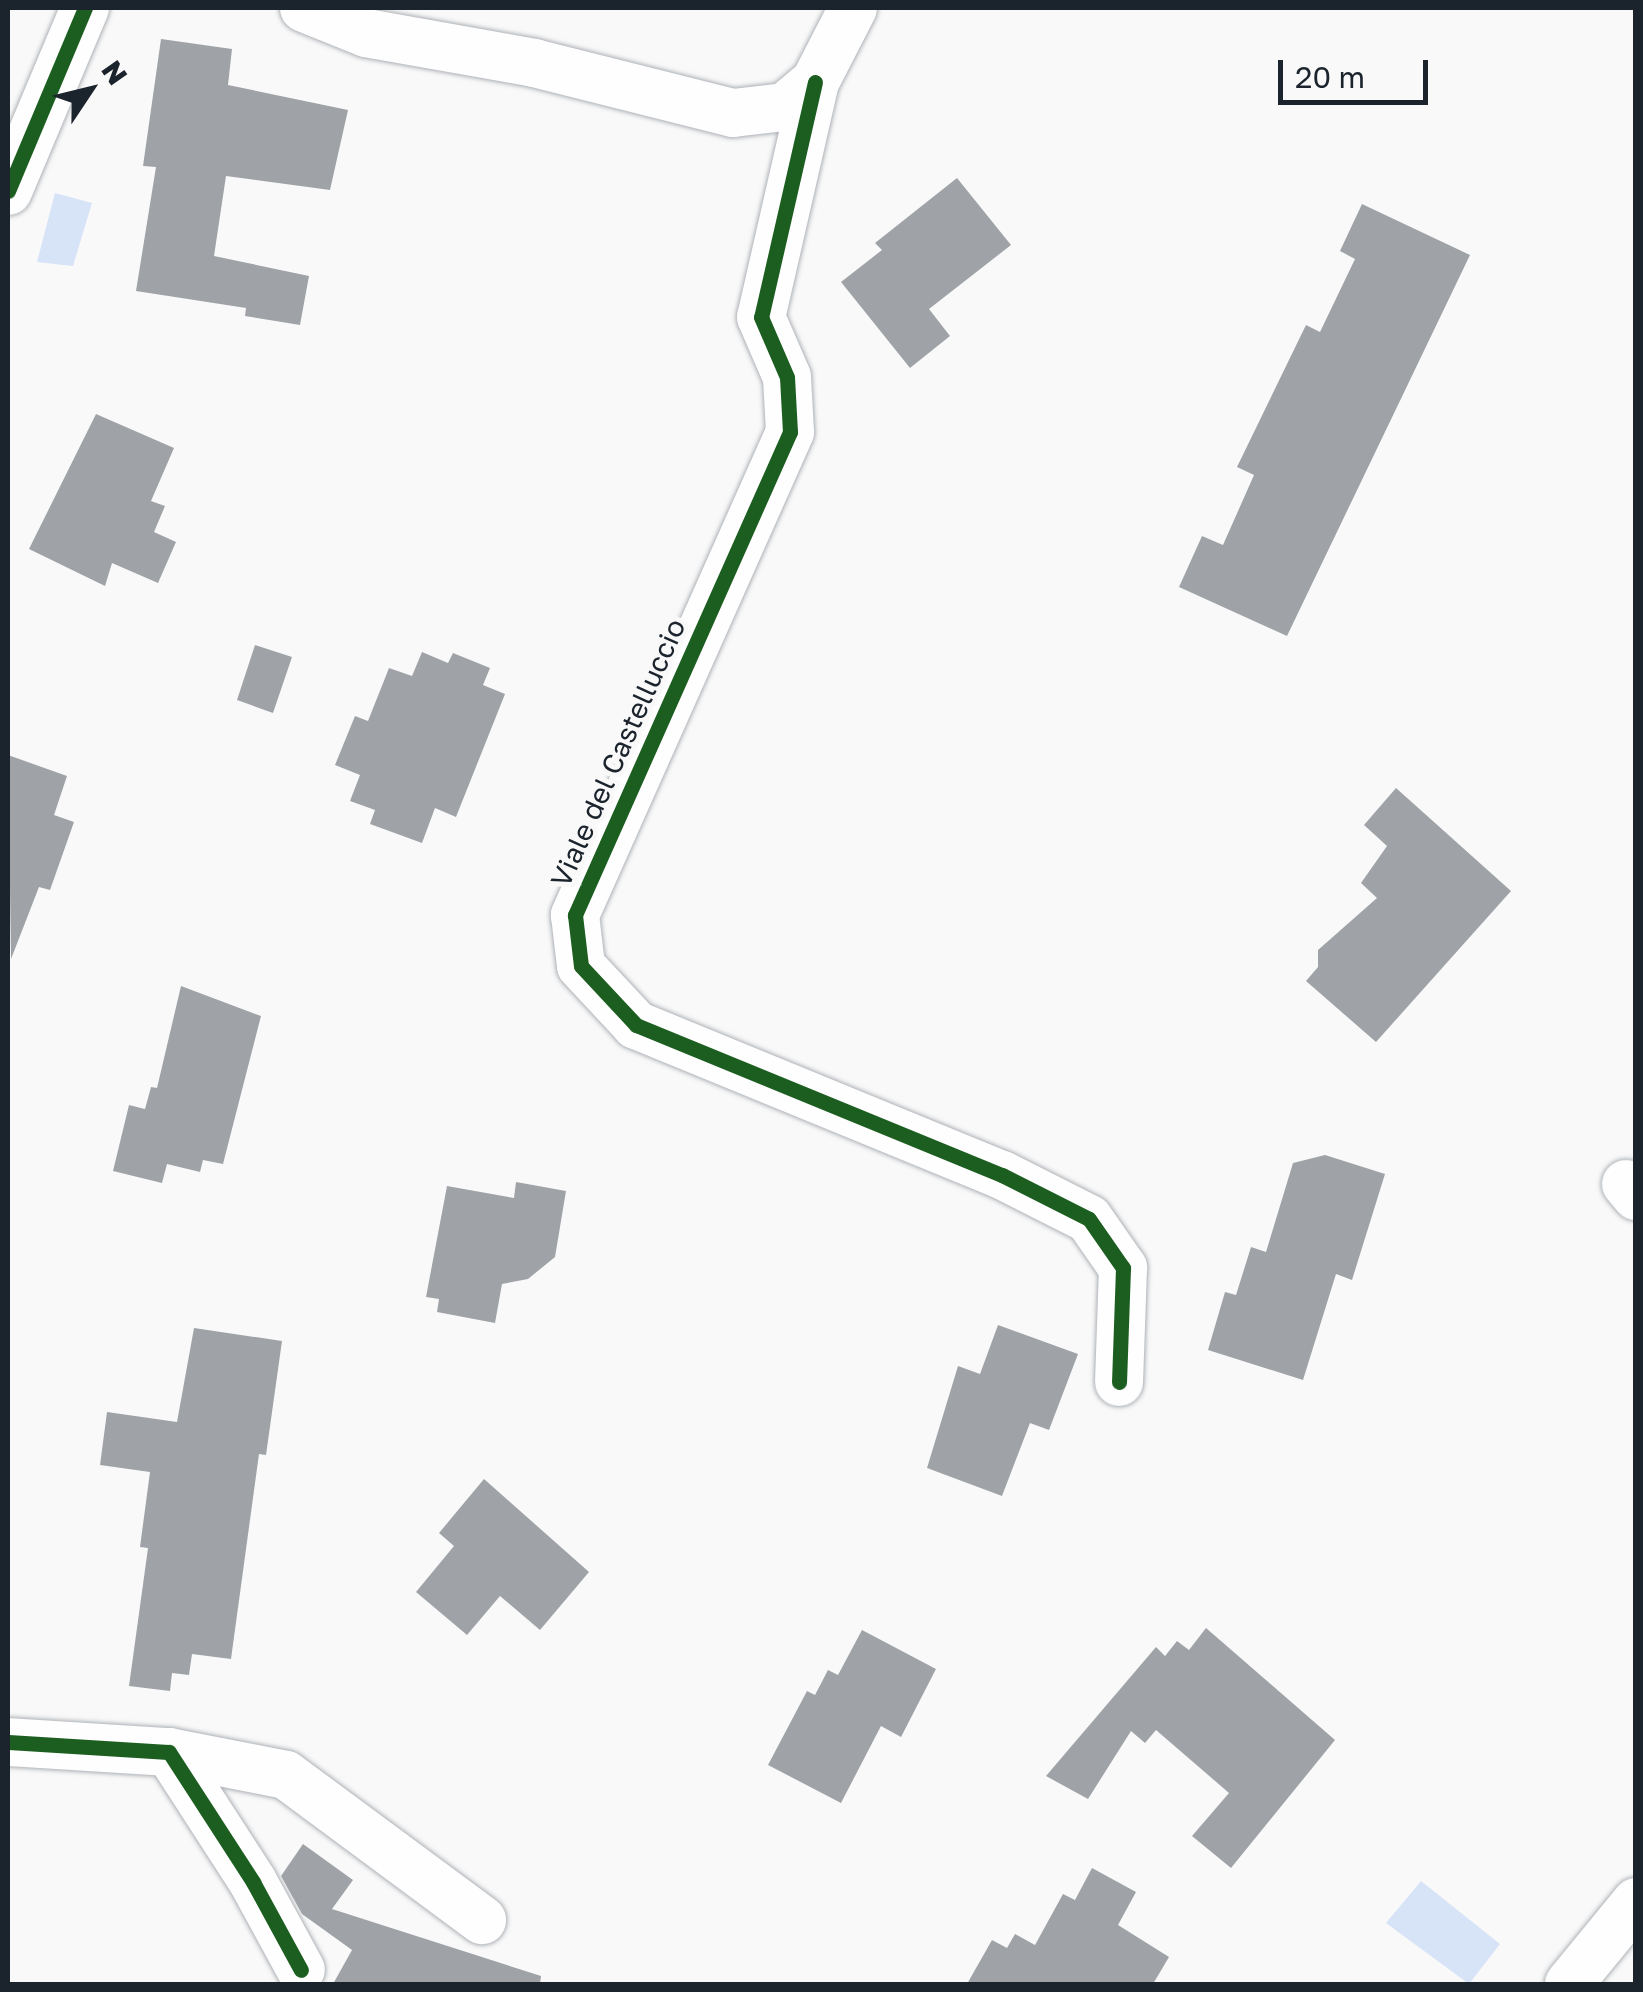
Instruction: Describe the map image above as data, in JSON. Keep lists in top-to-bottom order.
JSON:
{
  "streets": {
    "street": ["Viale del Castelluccio"]
  },
  "scale_bar": "20 m",
  "north": "top right"
}
